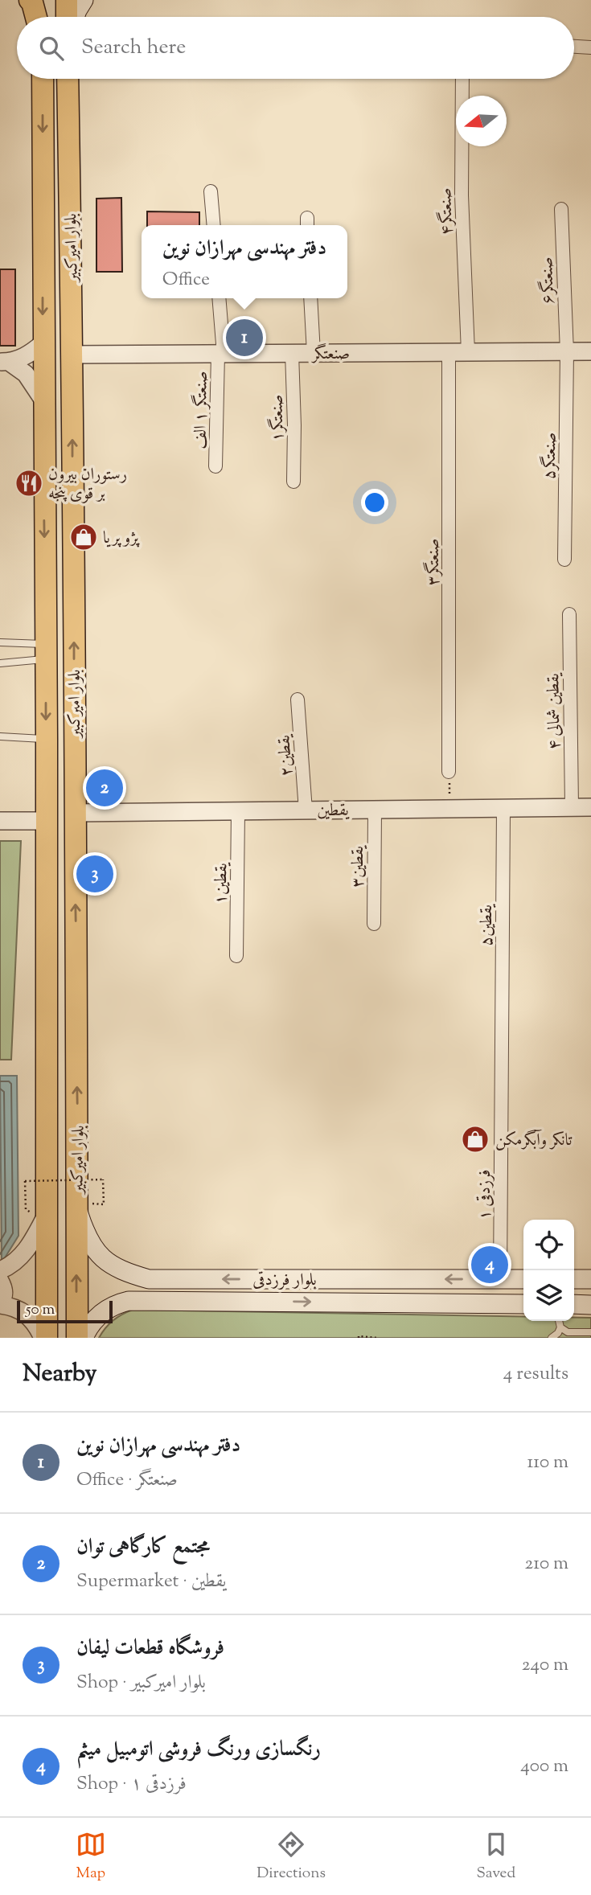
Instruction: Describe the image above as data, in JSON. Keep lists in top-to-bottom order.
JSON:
{
  "streets": {
    "main road": ["بلوار امیرکبیر", "بلوار فرزدقی"],
    "street": [
      "صنعتگر۴",
      "صنعتگر۶",
      "صنعتگر",
      "صنعتگر ۱ الف",
      "صنعتگر۱",
      "صنعتگر۵",
      "صنعتگر۳",
      "یقطین شمالی ۴",
      "یقطین۲",
      "یقطین",
      "یقطین۳",
      "یقطین۱",
      "یقطین۵",
      "فرزدقی ۱"
    ]
  },
  "crossings": [
    ["صنعتگر۴", "صنعتگر"],
    ["بلوار امیرکبیر", "صنعتگر"],
    ["بلوار امیرکبیر", "یقطین"],
    ["بلوار امیرکبیر", "بلوار فرزدقی"],
    ["صنعتگر۶", "صنعتگر"],
    ["صنعتگر۶", "صنعتگر۵"],
    ["صنعتگر", "صنعتگر ۱ الف"],
    ["صنعتگر", "صنعتگر۱"],
    ["صنعتگر", "صنعتگر۵"],
    ["صنعتگر", "صنعتگر۳"],
    ["یقطین شمالی ۴", "یقطین"],
    ["یقطین۲", "یقطین"],
    ["یقطین", "یقطین۳"],
    ["یقطین", "یقطین۱"],
    ["یقطین", "یقطین۵"],
    ["یقطین۵", "فرزدقی ۱"],
    ["فرزدقی ۱", "بلوار فرزدقی"]
  ],
  "places": {
    "restaurant": ["رستوران بیرون بر قوی پنجه"],
    "shop": ["پژو پریا", "تانکر وآبگرمکن"]
  },
  "scale_bar": "50 m",
  "north": "left",
  "page": {
    "search": "Search here",
    "popup": ["دفتر مهندسی مهرازان نوین", "Office"],
    "pins": [
      "1",
      "2",
      "3",
      "4"
    ],
    "scale": "50 m",
    "heading": ["Nearby", "4 results"],
    "list": [
      {
        "mark": "1",
        "name": "دفتر مهندسی مهرازان نوین",
        "note": "Office · صنعتگر",
        "value": "110 m"
      },
      {
        "mark": "2",
        "name": "مجتمع کارگاهی توان",
        "note": "Supermarket · یقطین",
        "value": "210 m"
      },
      {
        "mark": "3",
        "name": "فروشگاه قطعات لیفان",
        "note": "Shop · بلوار امیرکبیر",
        "value": "240 m"
      },
      {
        "mark": "4",
        "name": "رنگسازی ورنگ فروشی اتومبیل میثم",
        "note": "Shop · فرزدقی ۱",
        "value": "400 m"
      }
    ],
    "nav": ["Map", "Directions", "Saved"]
  }
}
